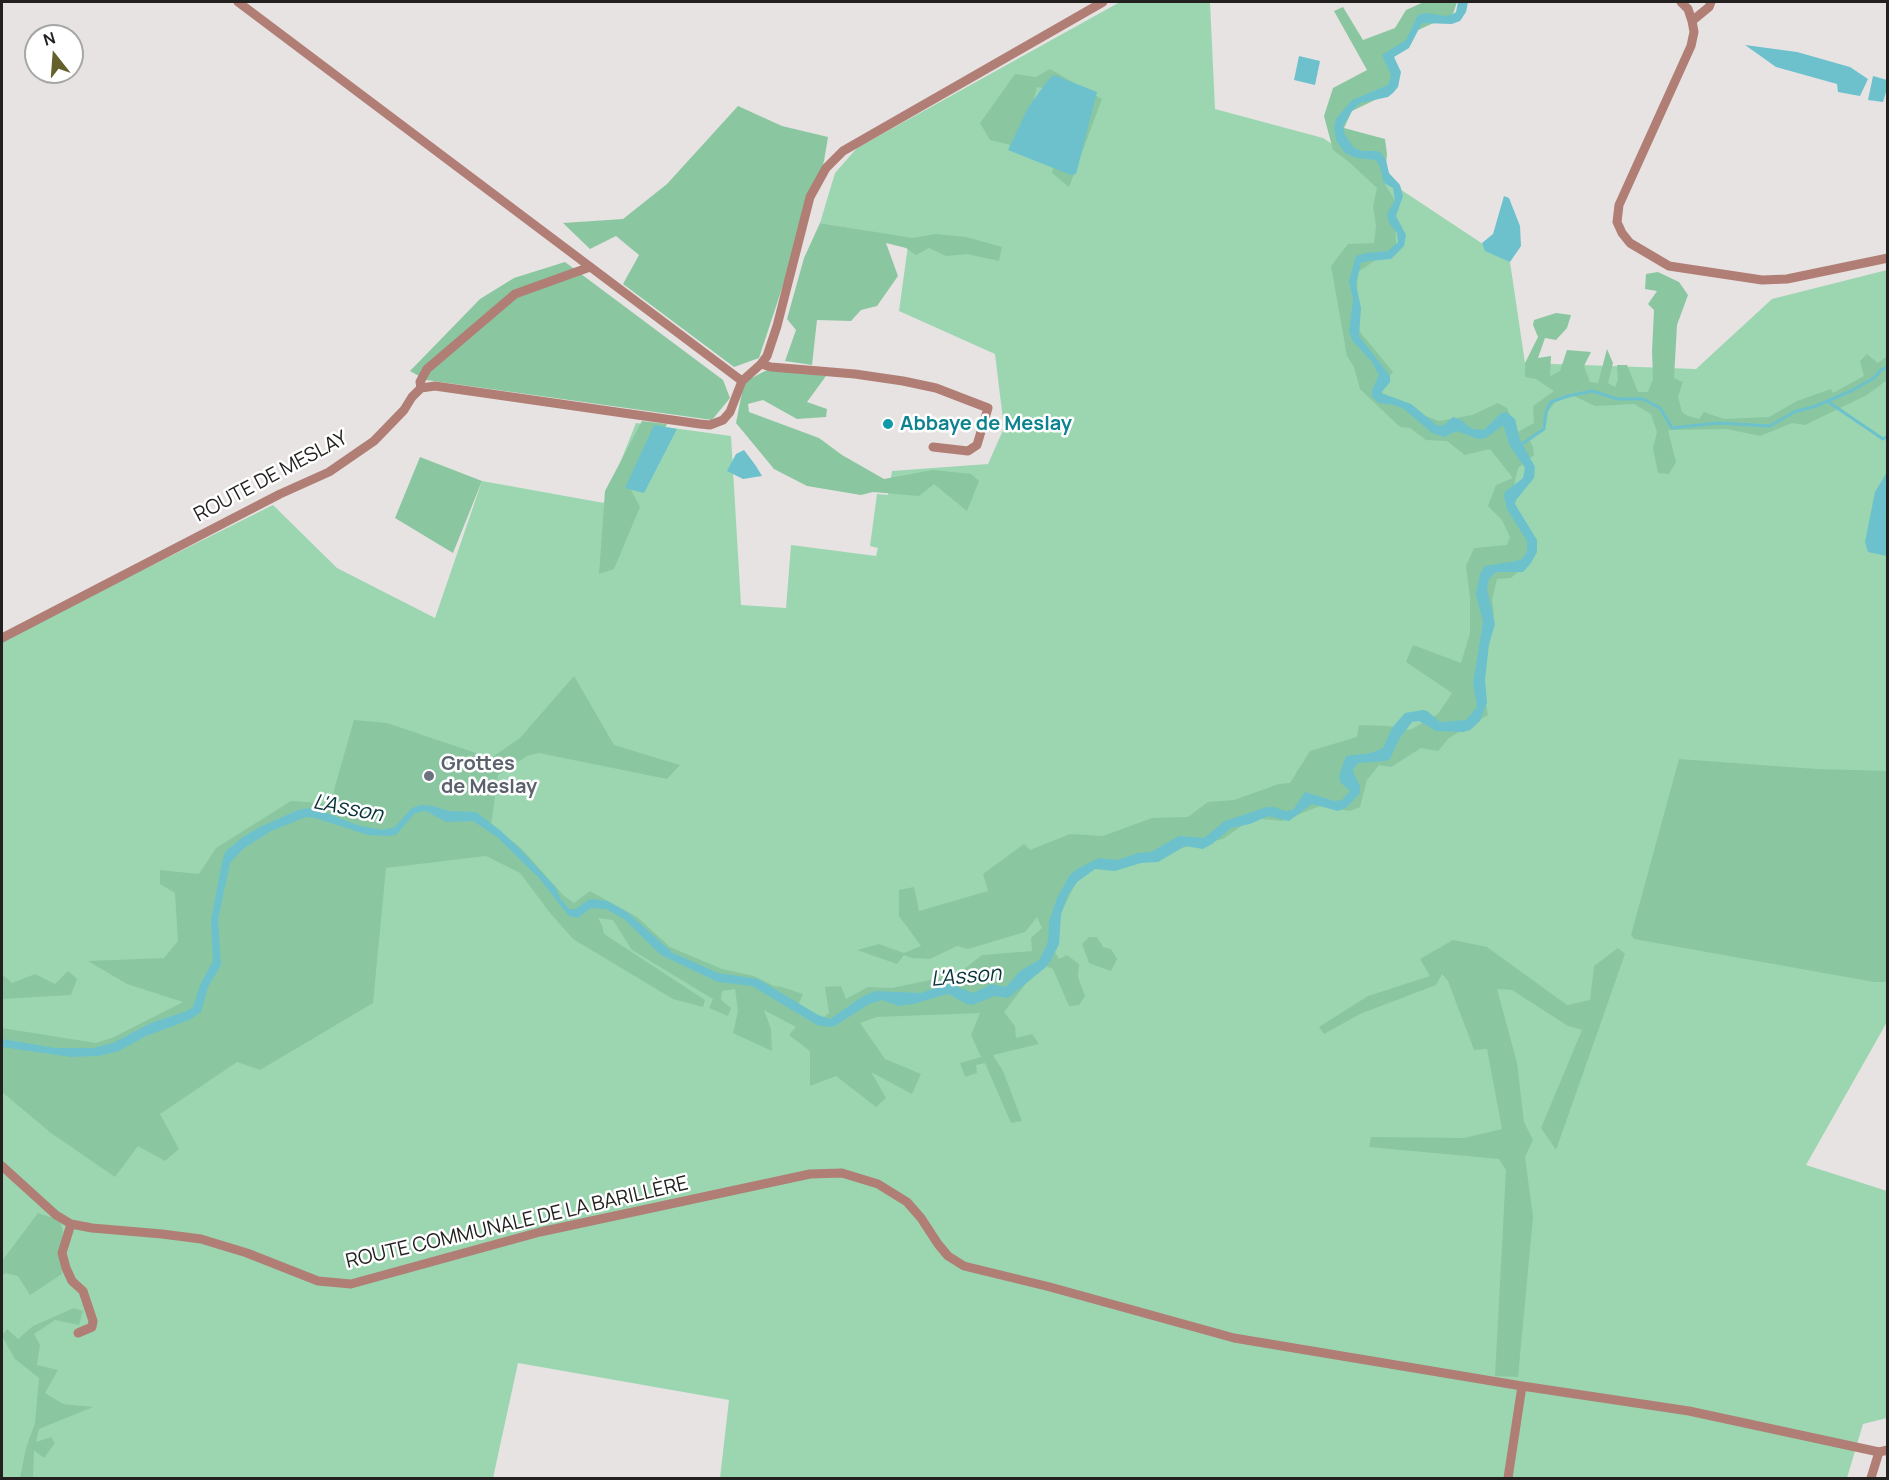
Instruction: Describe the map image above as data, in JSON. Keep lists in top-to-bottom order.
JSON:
{
  "streets": {
    "street": ["ROUTE DE MESLAY", "ROUTE COMMUNALE DE LA BARILLÈRE"]
  },
  "water": ["L'Asson"],
  "places": ["Abbaye de Meslay", "Grottes de Meslay"],
  "north": "top"
}
